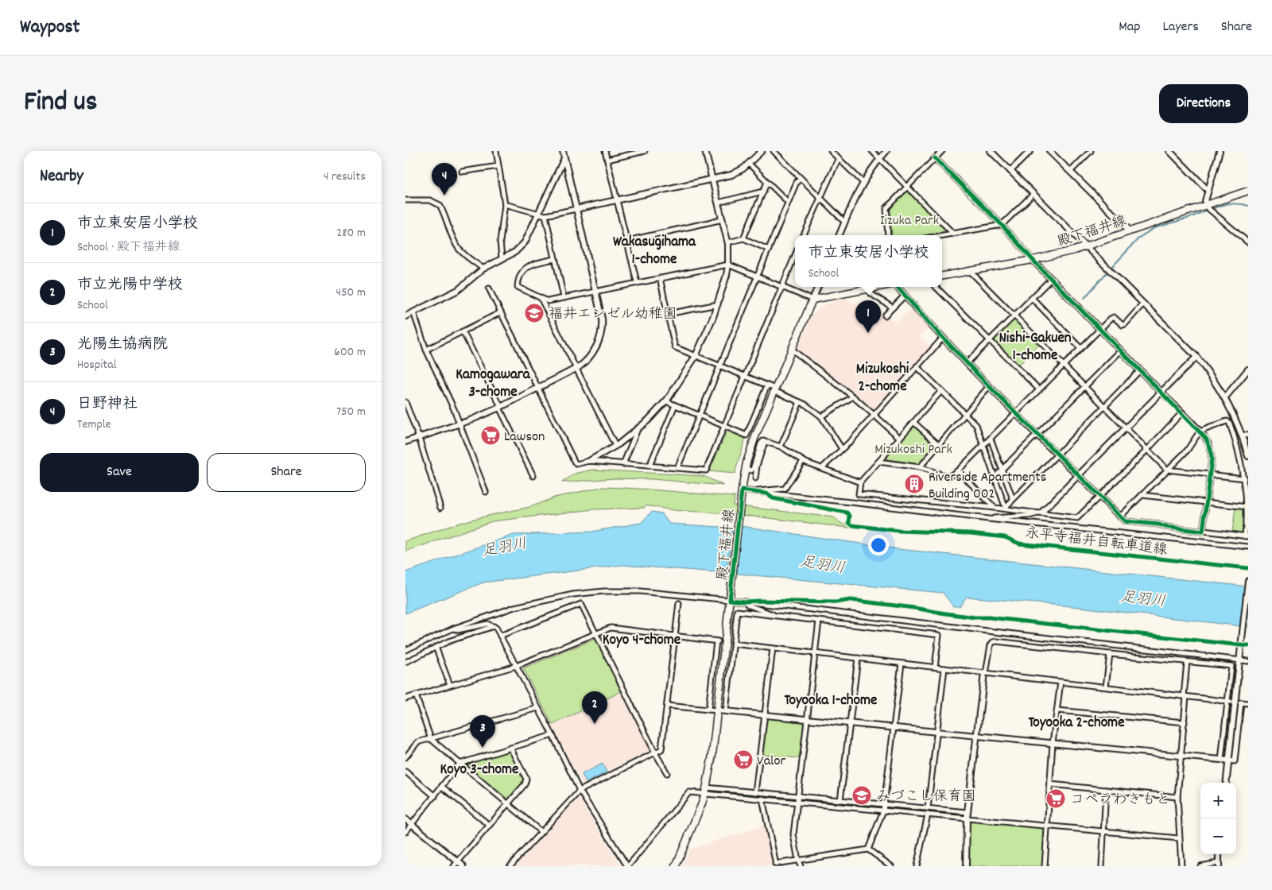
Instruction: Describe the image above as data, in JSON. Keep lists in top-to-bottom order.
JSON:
{
  "streets": {
    "main road": ["殿下福井線"],
    "cycle path": ["永平寺福井自転車道線"]
  },
  "districts": [
    "Wakasugihama 1-chome",
    "Nishi-Gakuen 1-chome",
    "Mizukoshi 2-chome",
    "Kamogawara 3-chome",
    "Koyo 4-chome",
    "Toyooka 1-chome",
    "Toyooka 2-chome",
    "Koyo 3-chome"
  ],
  "water": ["足羽川"],
  "parks": ["Iizuka Park", "Mizukoshi Park"],
  "places": {
    "school or university": ["福井エンゼル幼稚園", "みづこし保育園"],
    "supermarket": ["Lawson", "Valor", "コペラわきもと"],
    "building": ["Riverside Apartments Building 002"]
  },
  "page": {
    "header": "Waypost",
    "nav": ["Map", "Layers", "Share"],
    "title": "Find us",
    "buttons": [
      "Directions",
      ["Save", "Share"]
    ],
    "heading": ["Nearby", "4 results"],
    "pins": [
      "4",
      "1",
      "2",
      "3"
    ],
    "list": [
      {
        "mark": "1",
        "name": "市立東安居小学校",
        "note": "School · 殿下福井線",
        "value": "280 m"
      },
      {
        "mark": "2",
        "name": "市立光陽中学校",
        "note": "School",
        "value": "450 m"
      },
      {
        "mark": "3",
        "name": "光陽生協病院",
        "note": "Hospital",
        "value": "600 m"
      },
      {
        "mark": "4",
        "name": "日野神社",
        "note": "Temple",
        "value": "750 m"
      }
    ],
    "popup": ["市立東安居小学校", "School"],
    "map_buttons": ["+", "−"]
  }
}
